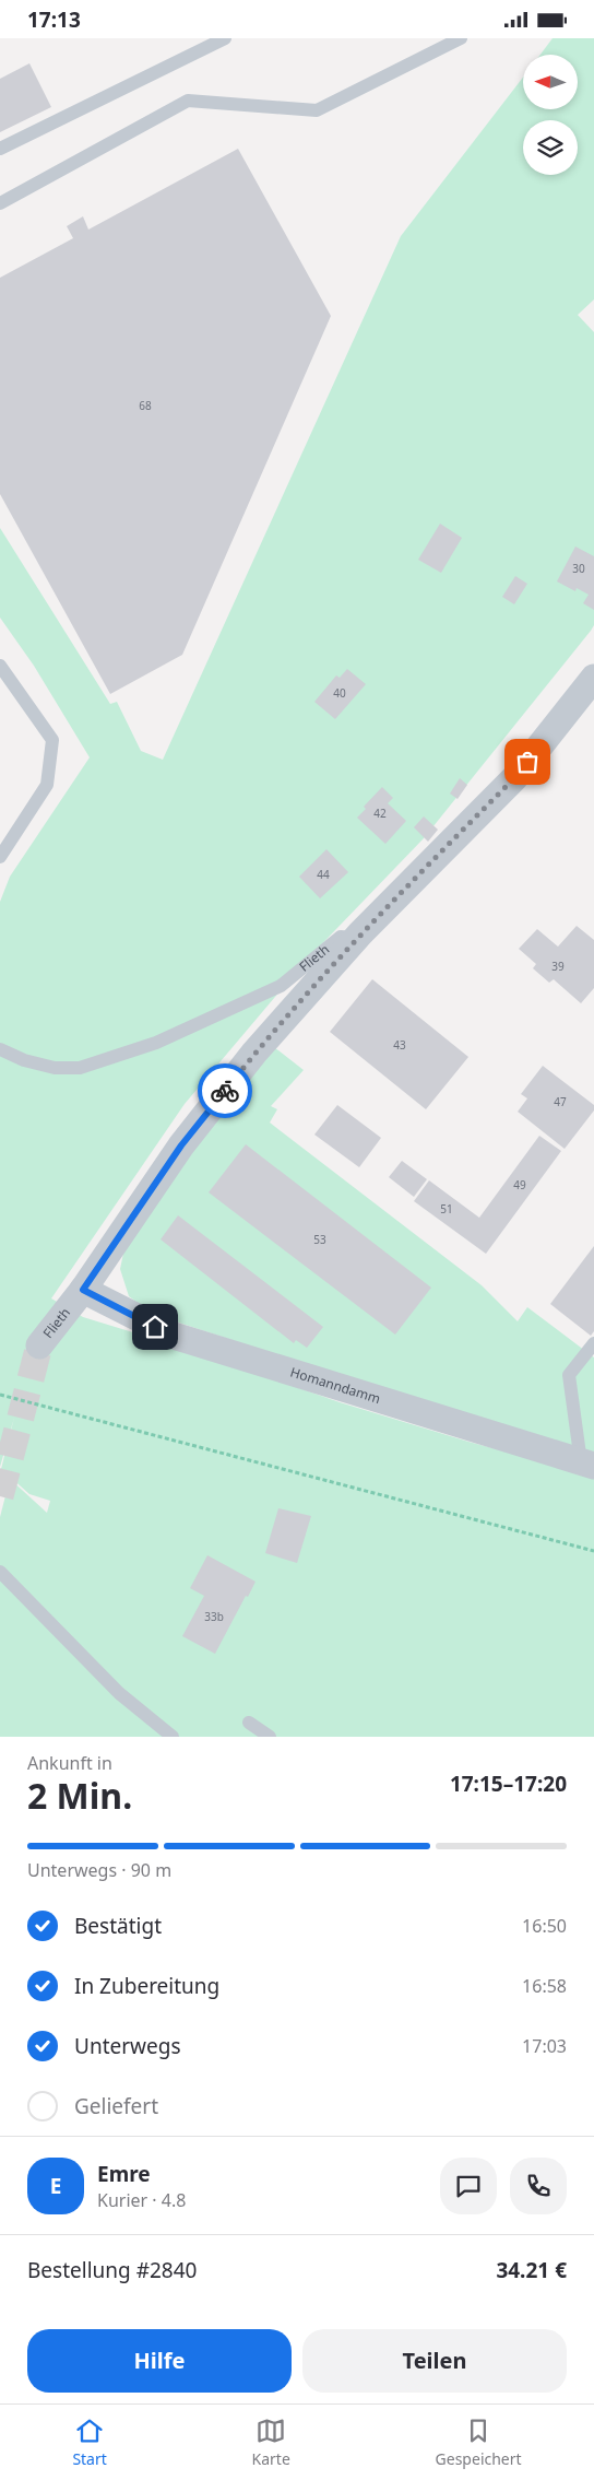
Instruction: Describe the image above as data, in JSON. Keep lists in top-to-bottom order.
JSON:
{
  "streets": {
    "street": ["Flieth", "Homanndamm"]
  },
  "crossings": [
    ["Flieth", "Homanndamm"]
  ],
  "house_numbers": [
    "68",
    "30",
    "40",
    "42",
    "44",
    "39",
    "43",
    "47",
    "49",
    "51",
    "53",
    "33b"
  ],
  "north": "left",
  "page": {
    "status": "17:13",
    "heading": ["2 Min.", "Ankunft in", "17:15–17:20"],
    "panel": [
      "Emre",
      "Kurier · 4.8",
      "Bestellung #2840",
      "34.21 €"
    ],
    "bar": "Unterwegs · 90 m",
    "list": [
      ["Bestätigt", "16:50"],
      ["In Zubereitung", "16:58"],
      ["Unterwegs", "17:03"],
      "Geliefert"
    ],
    "round": "E",
    "buttons": ["Hilfe", "Teilen"],
    "tabs": ["Start", "Karte", "Gespeichert"]
  }
}
